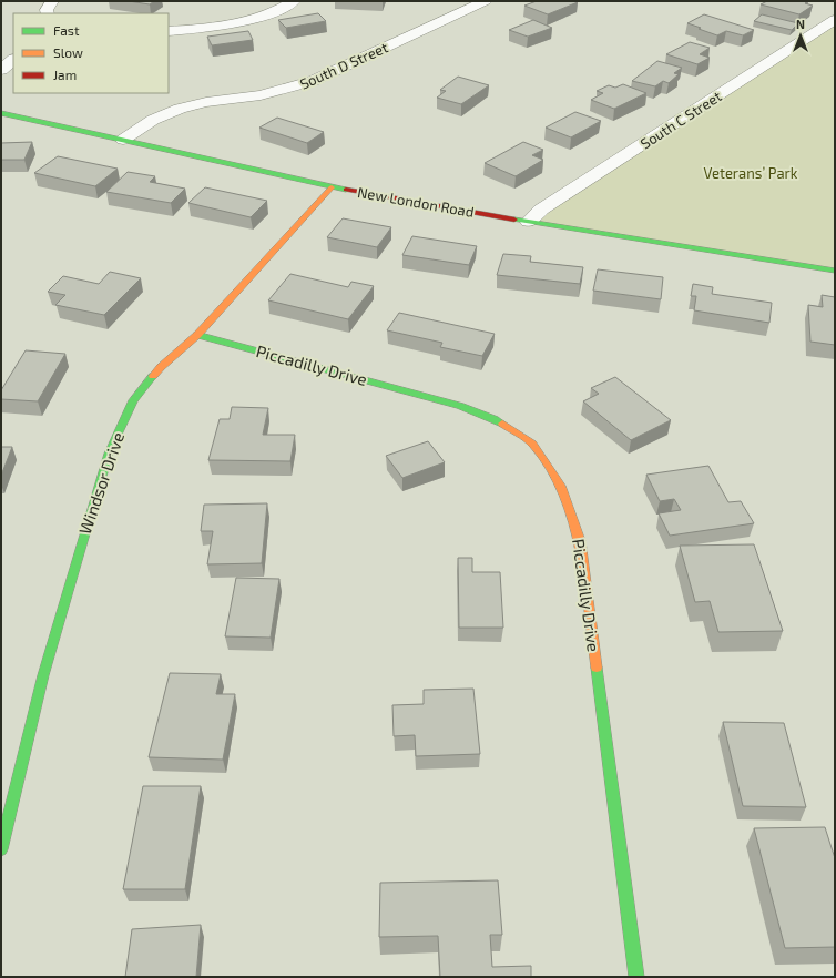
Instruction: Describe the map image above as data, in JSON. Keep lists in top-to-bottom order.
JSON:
{
  "streets": {
    "street": [
      "South D Street",
      "South C Street",
      "New London Road",
      "Piccadilly Drive",
      "Windsor Drive"
    ]
  },
  "crossings": [
    ["South D Street", "New London Road"],
    ["South C Street", "New London Road"],
    ["New London Road", "Windsor Drive"],
    ["Piccadilly Drive", "Windsor Drive"]
  ],
  "parks": ["Veterans’ Park"],
  "legend": ["Fast", "Slow", "Jam"],
  "north": "top"
}
